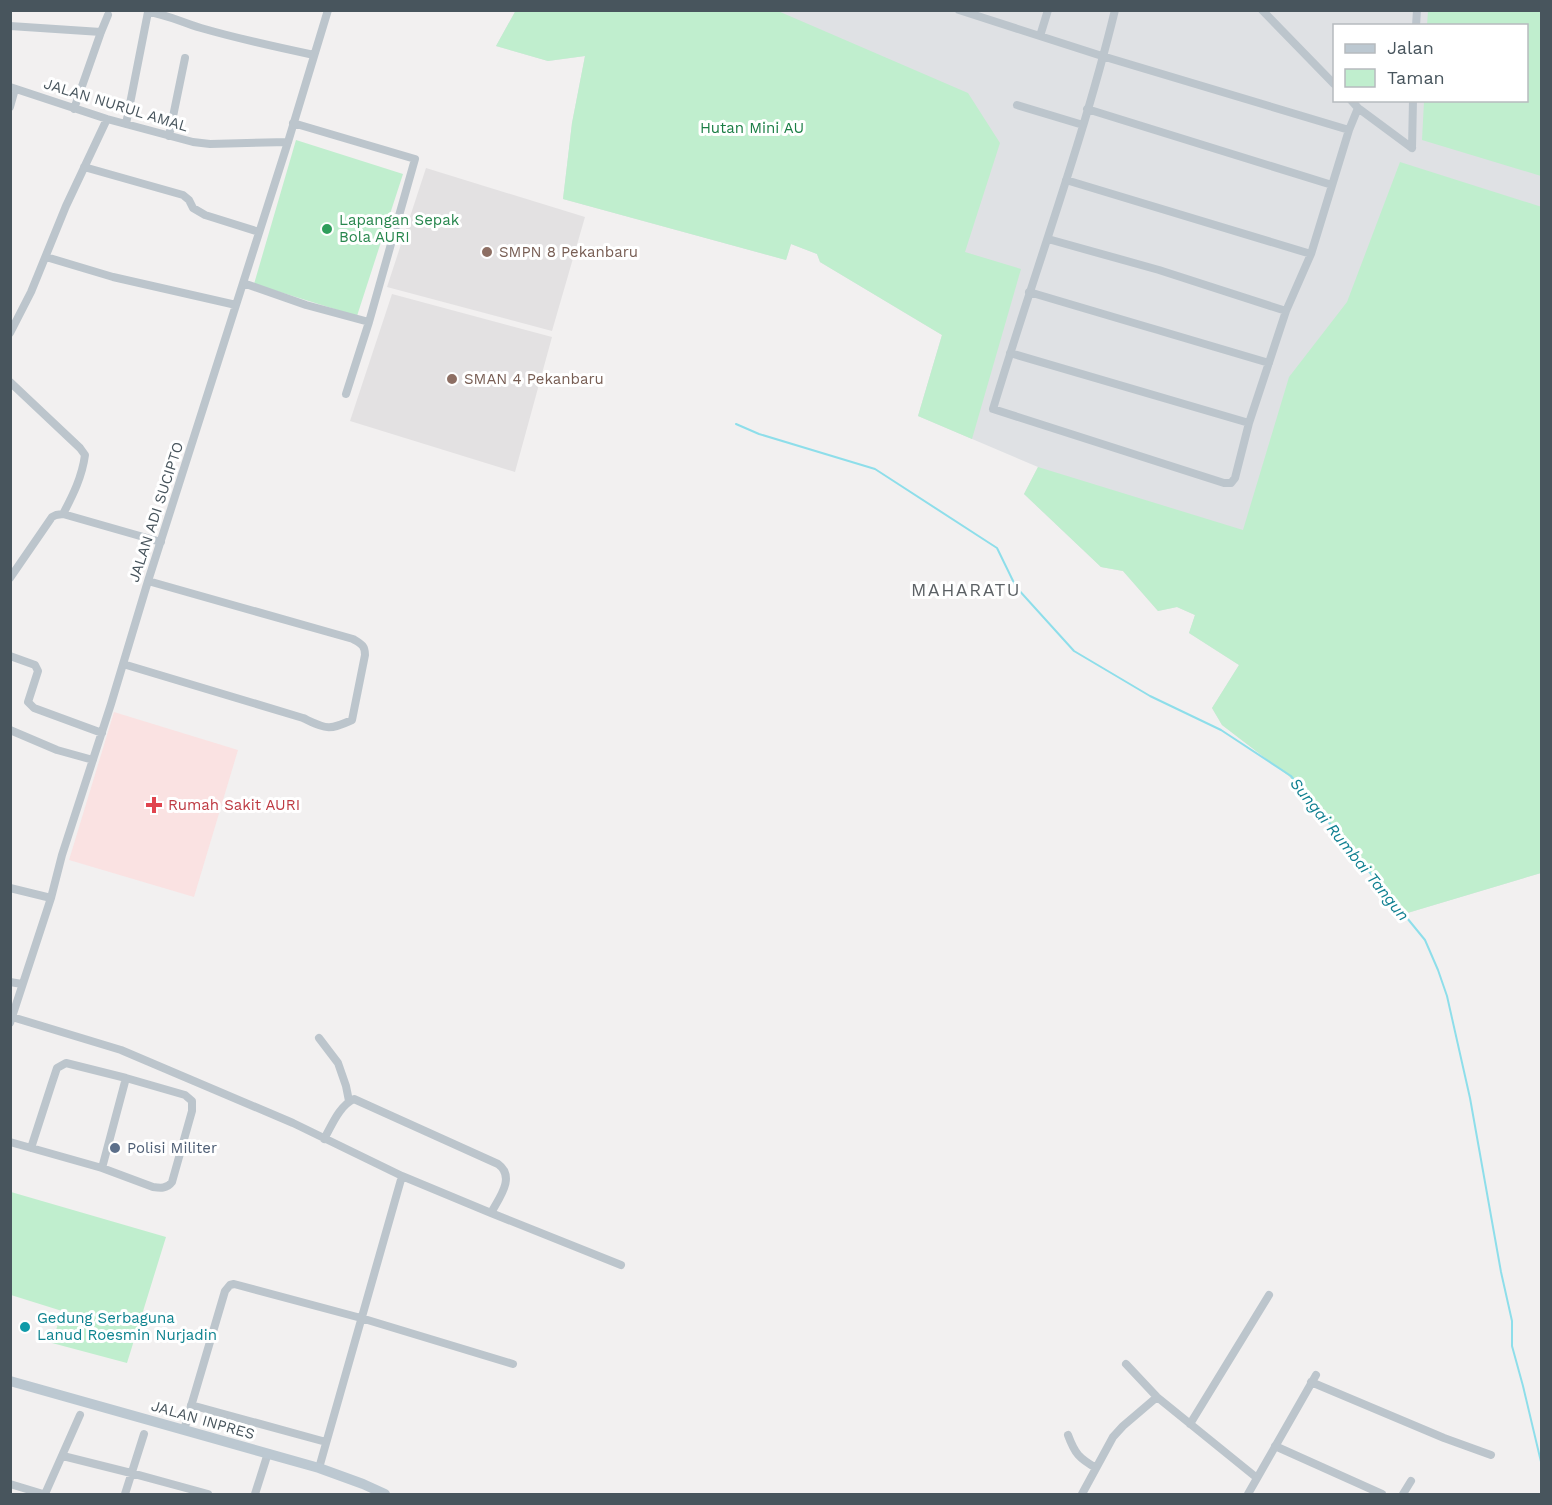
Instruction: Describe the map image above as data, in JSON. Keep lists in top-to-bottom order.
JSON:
{
  "streets": {
    "main road": ["JALAN INPRES"],
    "street": ["JALAN NURUL AMAL", "JALAN ADI SUCIPTO"]
  },
  "crossings": [
    ["JALAN NURUL AMAL", "JALAN ADI SUCIPTO"]
  ],
  "districts": ["MAHARATU"],
  "water": ["Sungai Rumbai Tangun"],
  "parks": ["Hutan Mini AU"],
  "places": {
    "other": [
      "Lapangan Sepak Bola AURI",
      "SMPN 8 Pekanbaru",
      "SMAN 4 Pekanbaru",
      "Polisi Militer",
      "Gedung Serbaguna Lanud Roesmin Nurjadin"
    ],
    "health": ["Rumah Sakit AURI"]
  },
  "legend": ["Jalan", "Taman"]
}
